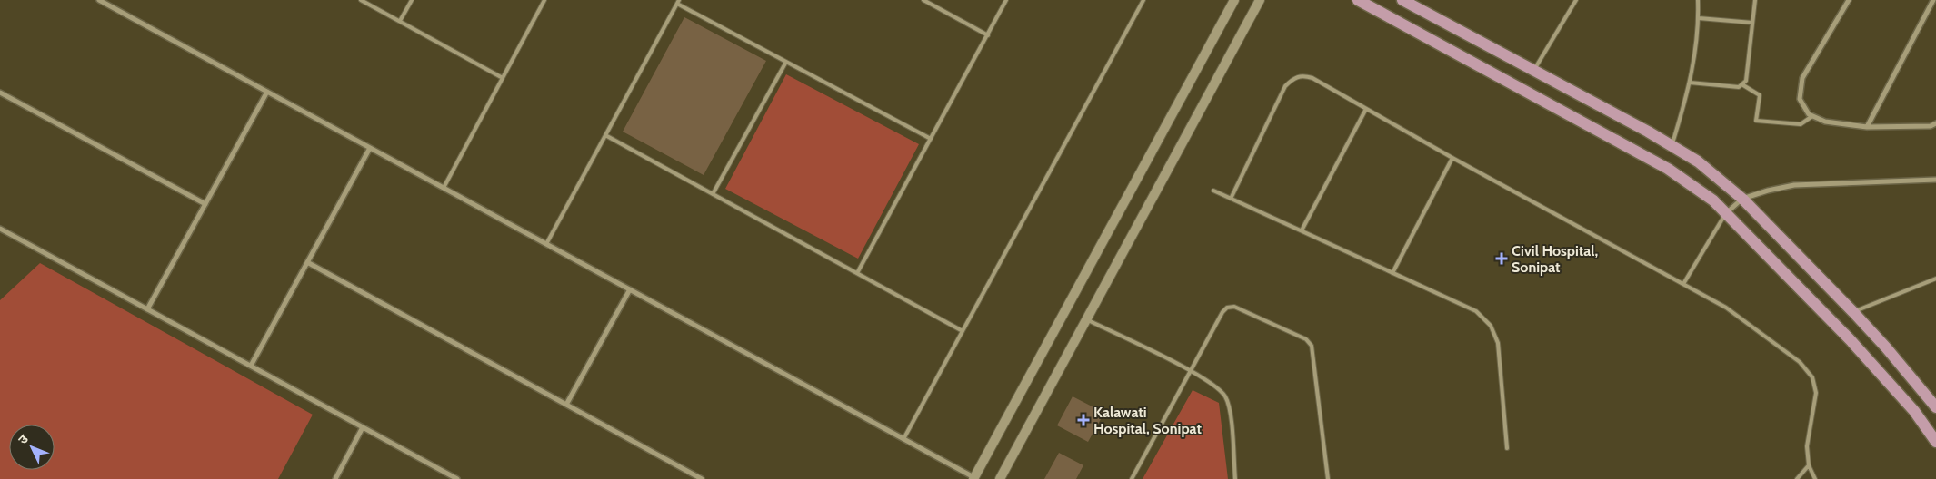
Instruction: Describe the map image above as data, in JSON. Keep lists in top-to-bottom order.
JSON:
{
  "places": {
    "health": ["Civil Hospital, Sonipat", "Kalawati Hospital, Sonipat"]
  },
  "north": "top left"
}
